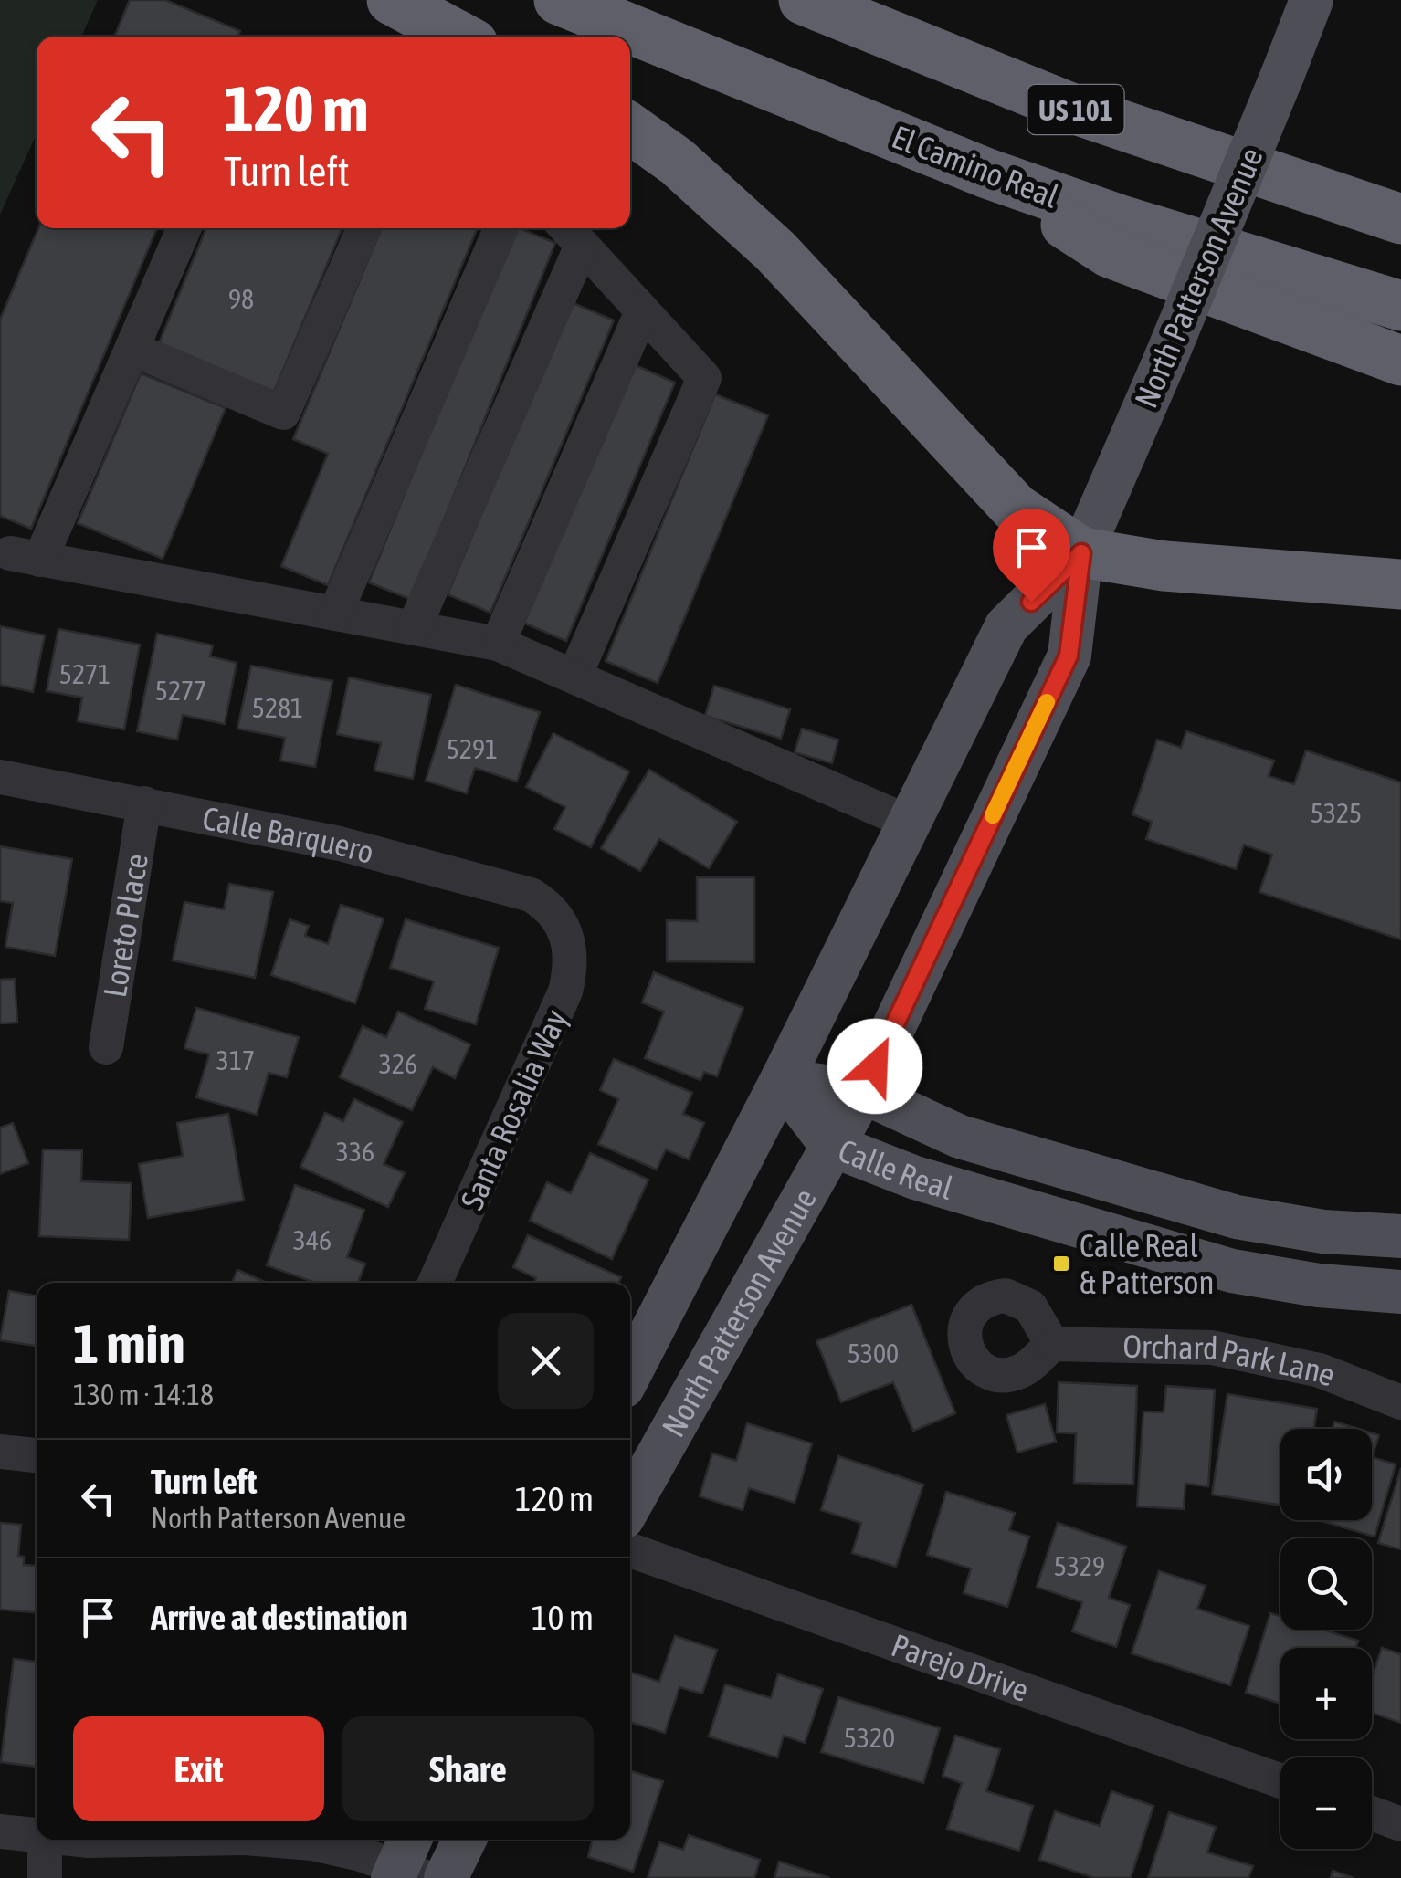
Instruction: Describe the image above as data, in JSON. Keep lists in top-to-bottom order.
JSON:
{
  "streets": {
    "highway": ["US 101", "El Camino Real"],
    "main road": ["North Patterson Avenue", "Calle Real"],
    "street": [
      "Calle Barquero",
      "Loreto Place",
      "Santa Rosalia Way",
      "Orchard Park Lane",
      "Parejo Drive"
    ]
  },
  "crossings": [
    ["North Patterson Avenue", "Calle Real"],
    ["Calle Barquero", "Loreto Place"],
    ["Calle Barquero", "Santa Rosalia Way"]
  ],
  "places": {
    "transit": ["Calle Real & Patterson"]
  },
  "house_numbers": [
    "98",
    "5271",
    "5277",
    "5281",
    "5291",
    "5325",
    "317",
    "326",
    "336",
    "346",
    "5300",
    "5329",
    "5320"
  ],
  "page": {
    "turn": ["120 m", "Turn left"],
    "heading": ["1 min", "130 m · 14:18"],
    "map_buttons": ["+", "−"],
    "list": [
      {
        "name": "Turn left",
        "note": "North Patterson Avenue",
        "value": "120 m"
      },
      {
        "name": "Arrive at destination",
        "value": "10 m"
      }
    ],
    "buttons": ["Exit", "Share"]
  }
}
